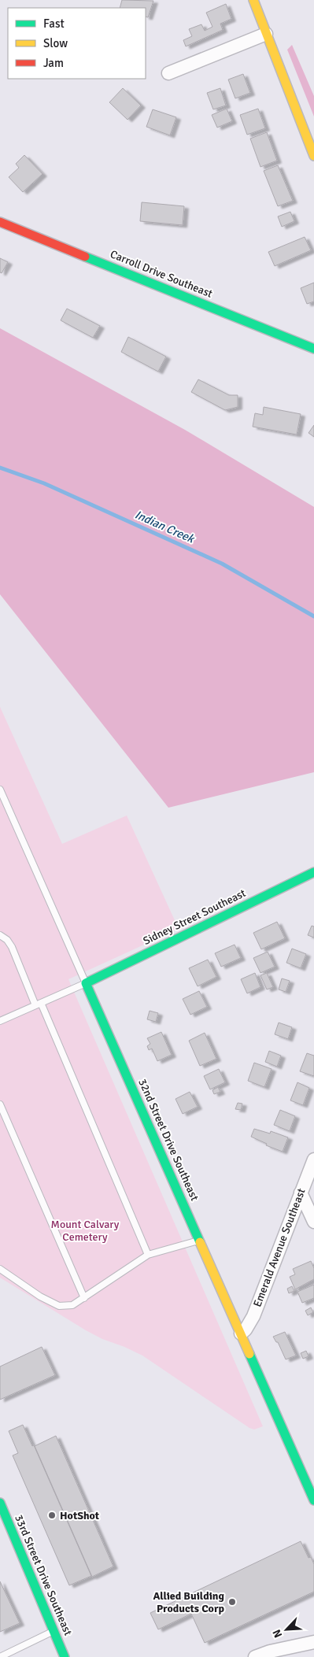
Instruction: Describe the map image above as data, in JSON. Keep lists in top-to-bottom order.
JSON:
{
  "streets": {
    "street": [
      "Carroll Drive Southeast",
      "Sidney Street Southeast",
      "32nd Street Drive Southeast",
      "Emerald Avenue Southeast",
      "33rd Street Drive Southeast"
    ]
  },
  "crossings": [
    ["Sidney Street Southeast", "32nd Street Drive Southeast"],
    ["32nd Street Drive Southeast", "Emerald Avenue Southeast"]
  ],
  "water": ["Indian Creek"],
  "parks": ["Mount Calvary Cemetery"],
  "places": ["HotShot", "Allied Building Products Corp"],
  "legend": ["Fast", "Slow", "Jam"],
  "north": "bottom left"
}
